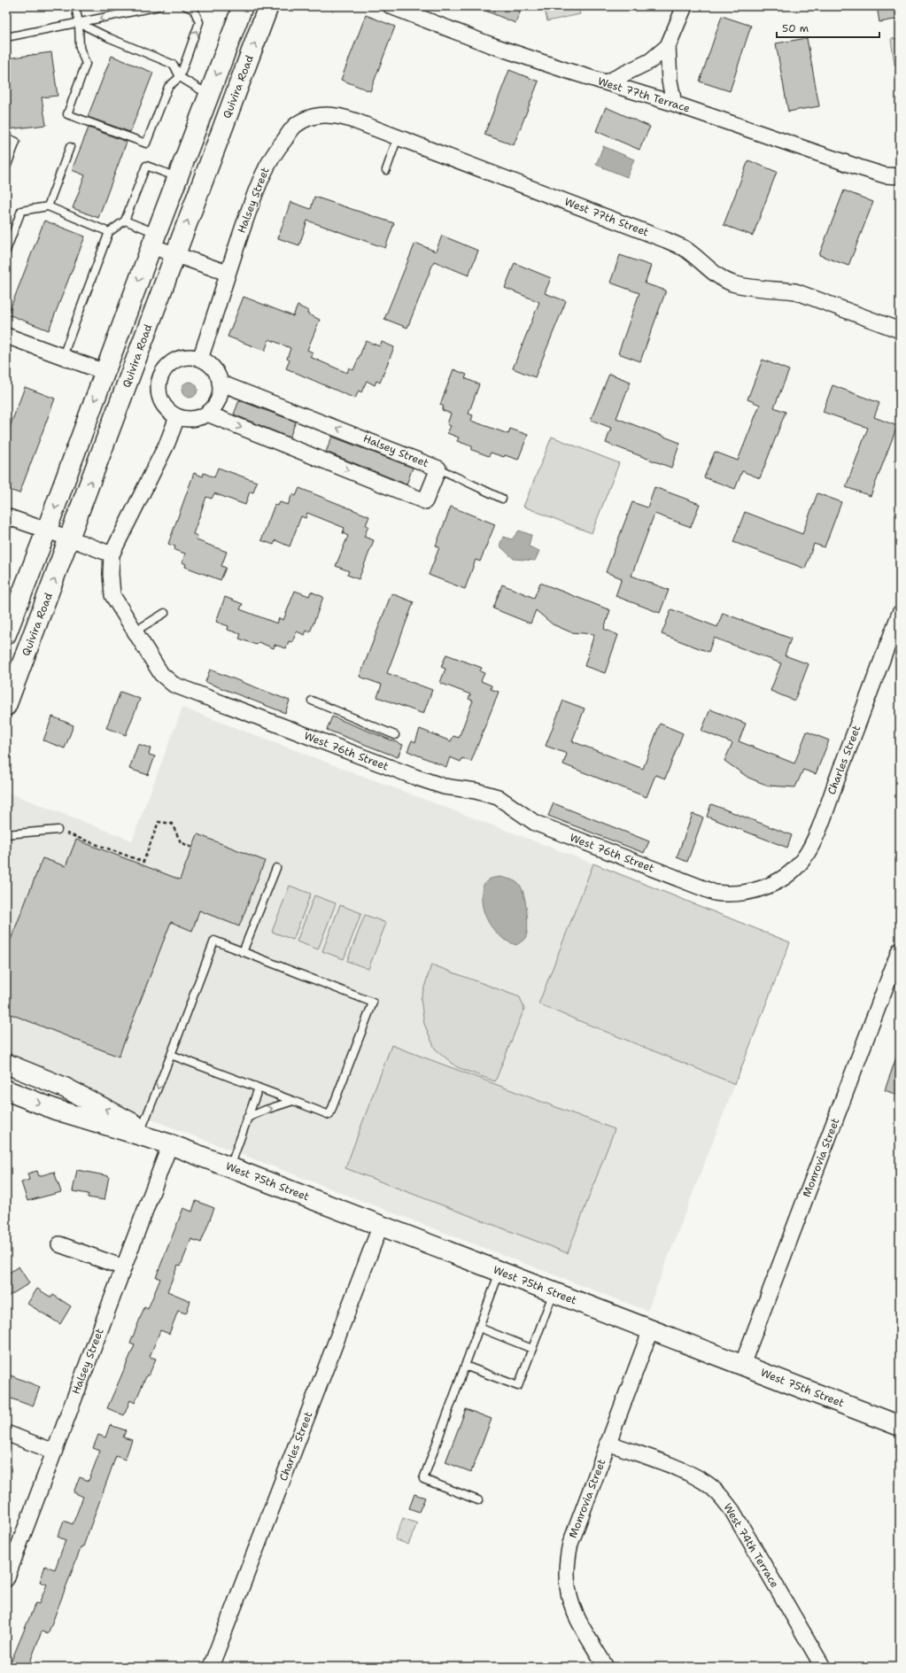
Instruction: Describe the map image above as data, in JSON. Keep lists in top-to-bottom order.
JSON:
{
  "streets": {
    "main road": ["Quivira Road", "West 75th Street"],
    "street": [
      "West 77th Terrace",
      "Halsey Street",
      "West 77th Street",
      "West 76th Street",
      "Charles Street",
      "Monrovia Street",
      "West 74th Terrace"
    ]
  },
  "crossings": [
    ["Halsey Street", "West 77th Street"],
    ["Halsey Street", "West 75th Street"],
    ["West 76th Street", "Charles Street"],
    ["Charles Street", "West 75th Street"],
    ["Monrovia Street", "West 75th Street"],
    ["Monrovia Street", "West 74th Terrace"]
  ],
  "scale_bar": "50 m"
}
